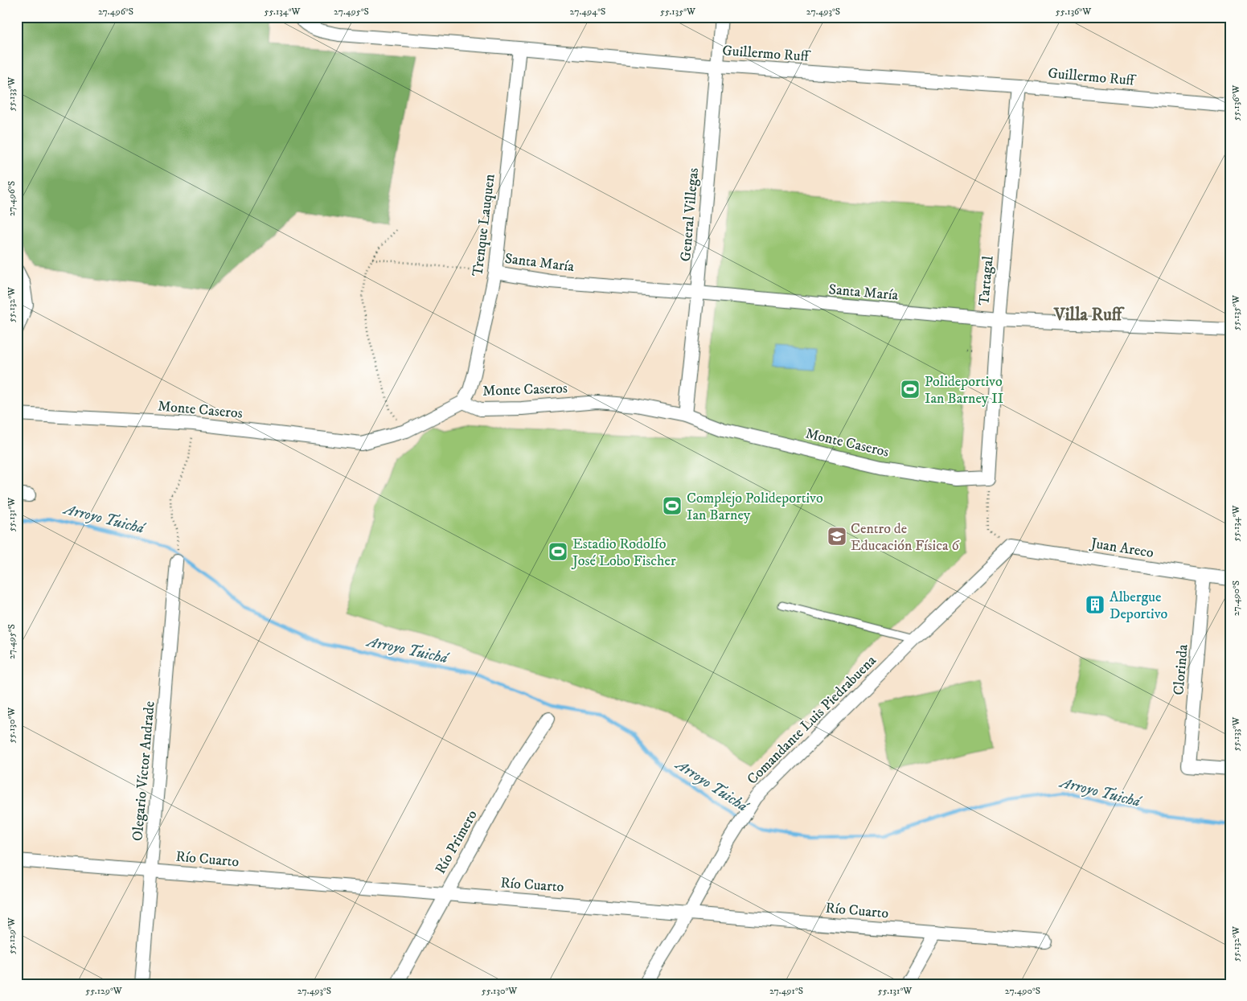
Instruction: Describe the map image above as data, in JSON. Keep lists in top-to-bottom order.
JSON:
{
  "streets": {
    "street": [
      "Guillermo Ruff",
      "General Villegas",
      "Trenque Lauquen",
      "Santa María",
      "Tartagal",
      "Monte Caseros",
      "Juan Areco",
      "Clorinda",
      "Comandante Luis Piedrabuena",
      "Olegario Víctor Andrade",
      "Río Primero",
      "Río Cuarto"
    ]
  },
  "crossings": [
    ["Guillermo Ruff", "General Villegas"],
    ["Guillermo Ruff", "Trenque Lauquen"],
    ["Guillermo Ruff", "Tartagal"],
    ["General Villegas", "Santa María"],
    ["General Villegas", "Monte Caseros"],
    ["Trenque Lauquen", "Santa María"],
    ["Trenque Lauquen", "Monte Caseros"],
    ["Santa María", "Tartagal"],
    ["Tartagal", "Monte Caseros"],
    ["Juan Areco", "Clorinda"],
    ["Juan Areco", "Comandante Luis Piedrabuena"],
    ["Comandante Luis Piedrabuena", "Río Cuarto"],
    ["Olegario Víctor Andrade", "Río Cuarto"],
    ["Río Primero", "Río Cuarto"]
  ],
  "districts": ["Villa Ruff"],
  "water": ["Arroyo Tuichá"],
  "places": {
    "sports": ["Polideportivo Ian Barney II", "Complejo Polideportivo Ian Barney", "Estadio Rodolfo José Lobo Fischer"],
    "school or university": ["Centro de Educación Física 6"],
    "building": ["Albergue Deportivo"]
  },
  "coordinates": [
    "27.496°S",
    "55.134°W",
    "27.495°S",
    "27.494°S",
    "55.135°W",
    "27.493°S",
    "55.136°W",
    "55.133°W",
    "55.132°W",
    "55.131°W",
    "27.490°S",
    "55.130°W",
    "55.129°W",
    "27.491°S"
  ]
}
